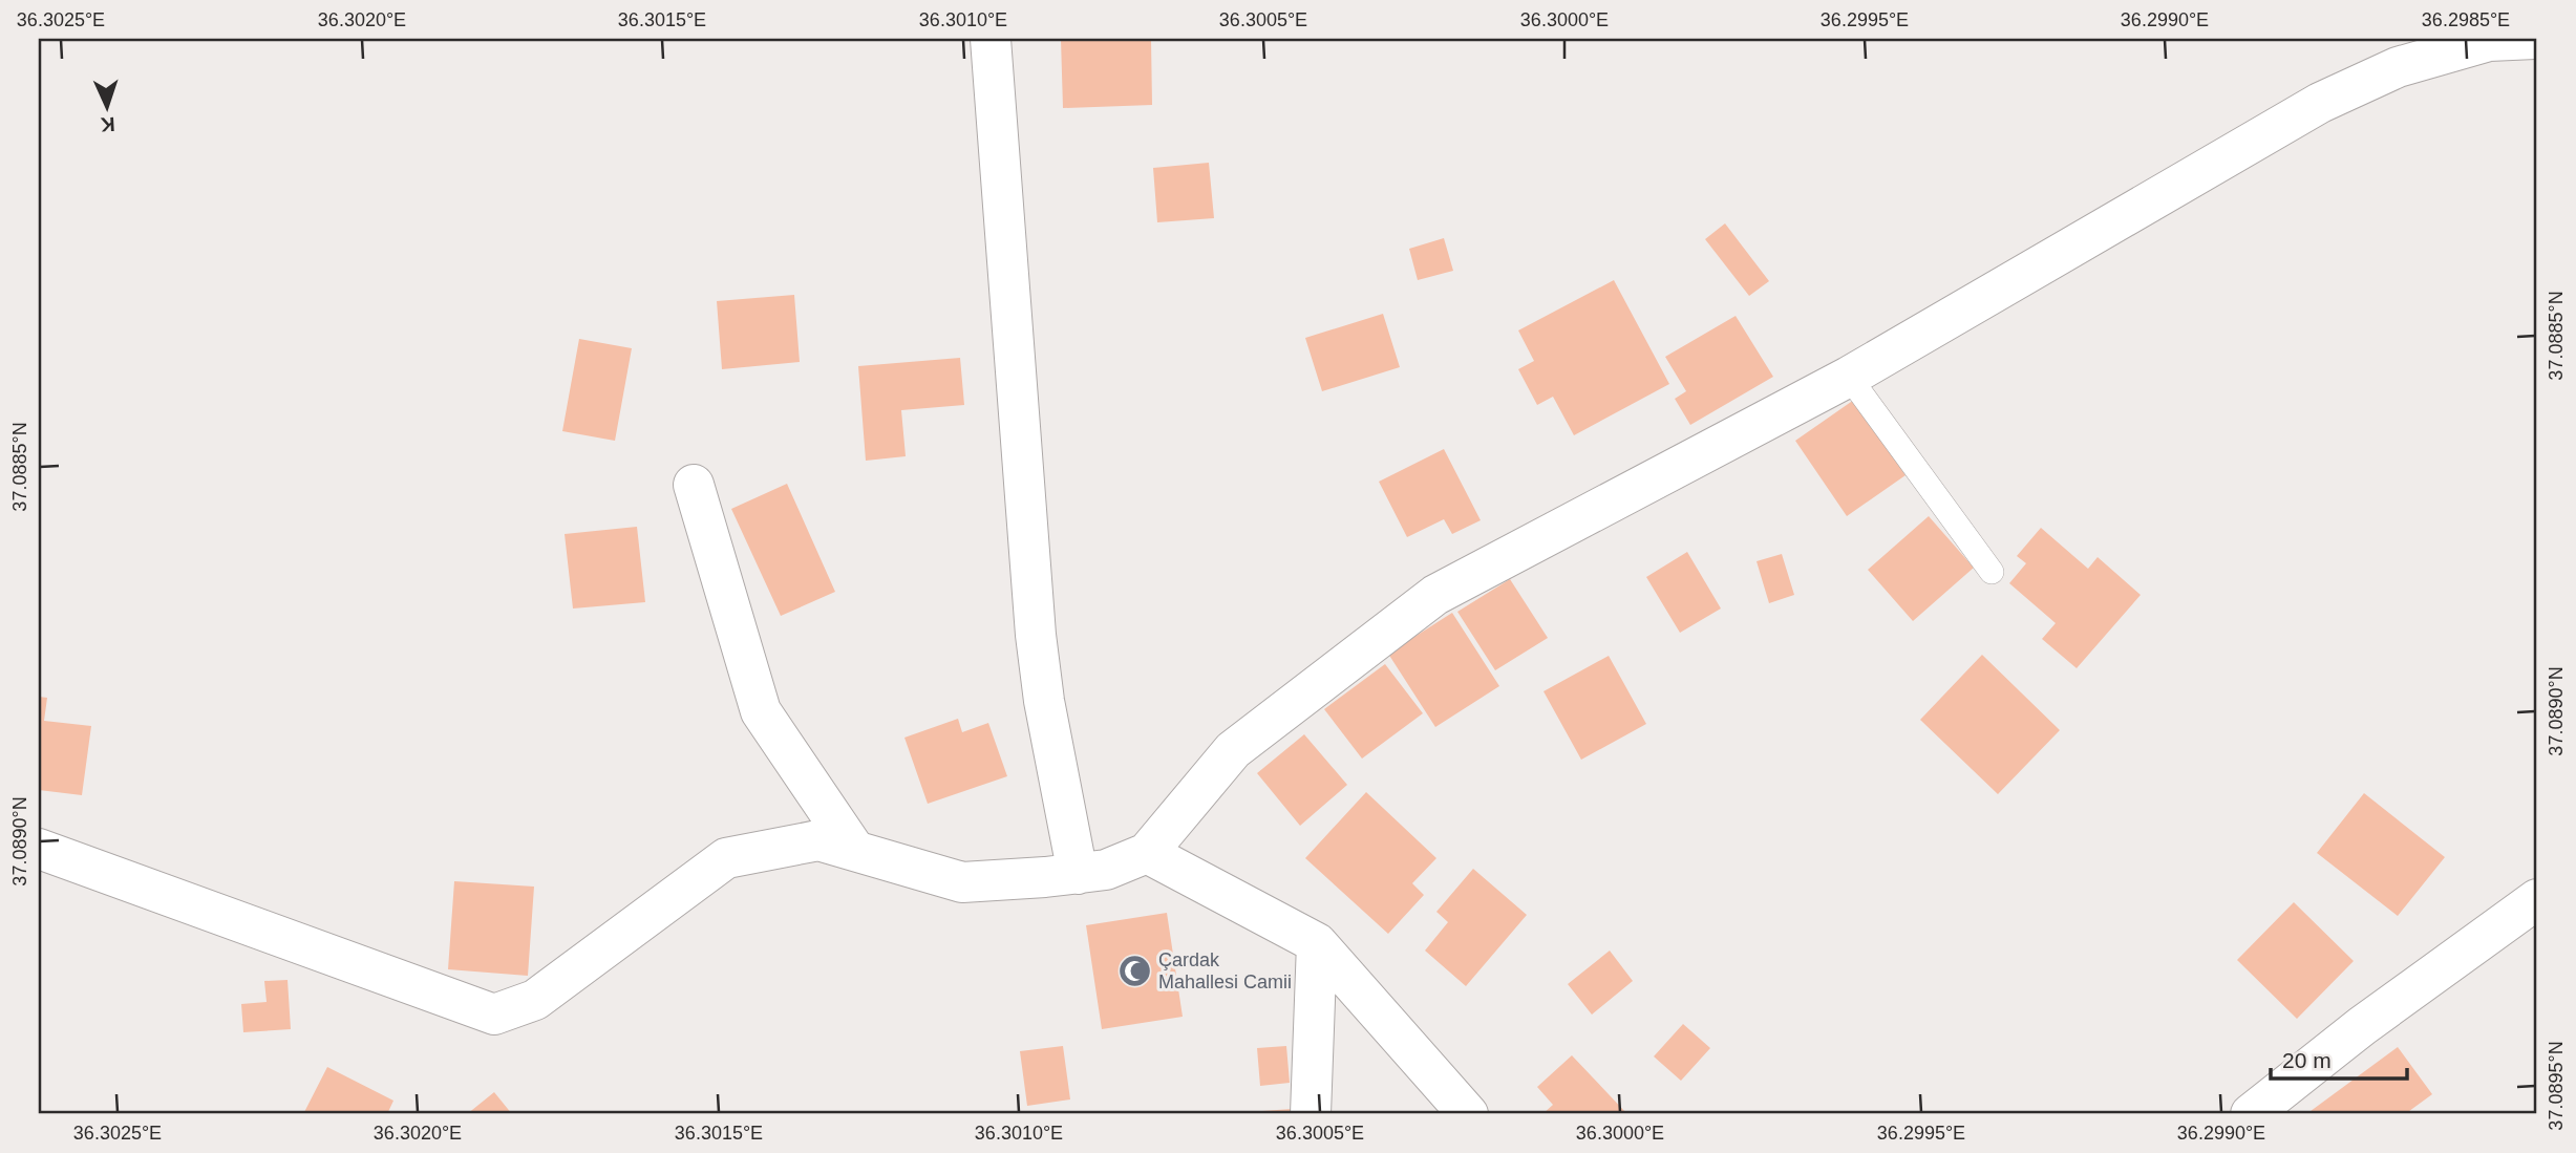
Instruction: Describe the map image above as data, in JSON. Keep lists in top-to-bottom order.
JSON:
{
  "places": {
    "mosque": ["Çardak Mahallesi Camii"]
  },
  "scale_bar": "20 m",
  "north": "bottom",
  "coordinates": [
    "36.3025°E",
    "36.3020°E",
    "36.3015°E",
    "36.3010°E",
    "36.3005°E",
    "36.3000°E",
    "36.2995°E",
    "36.2990°E",
    "36.2985°E",
    "37.0885°N",
    "37.0890°N",
    "37.0895°N"
  ]
}
